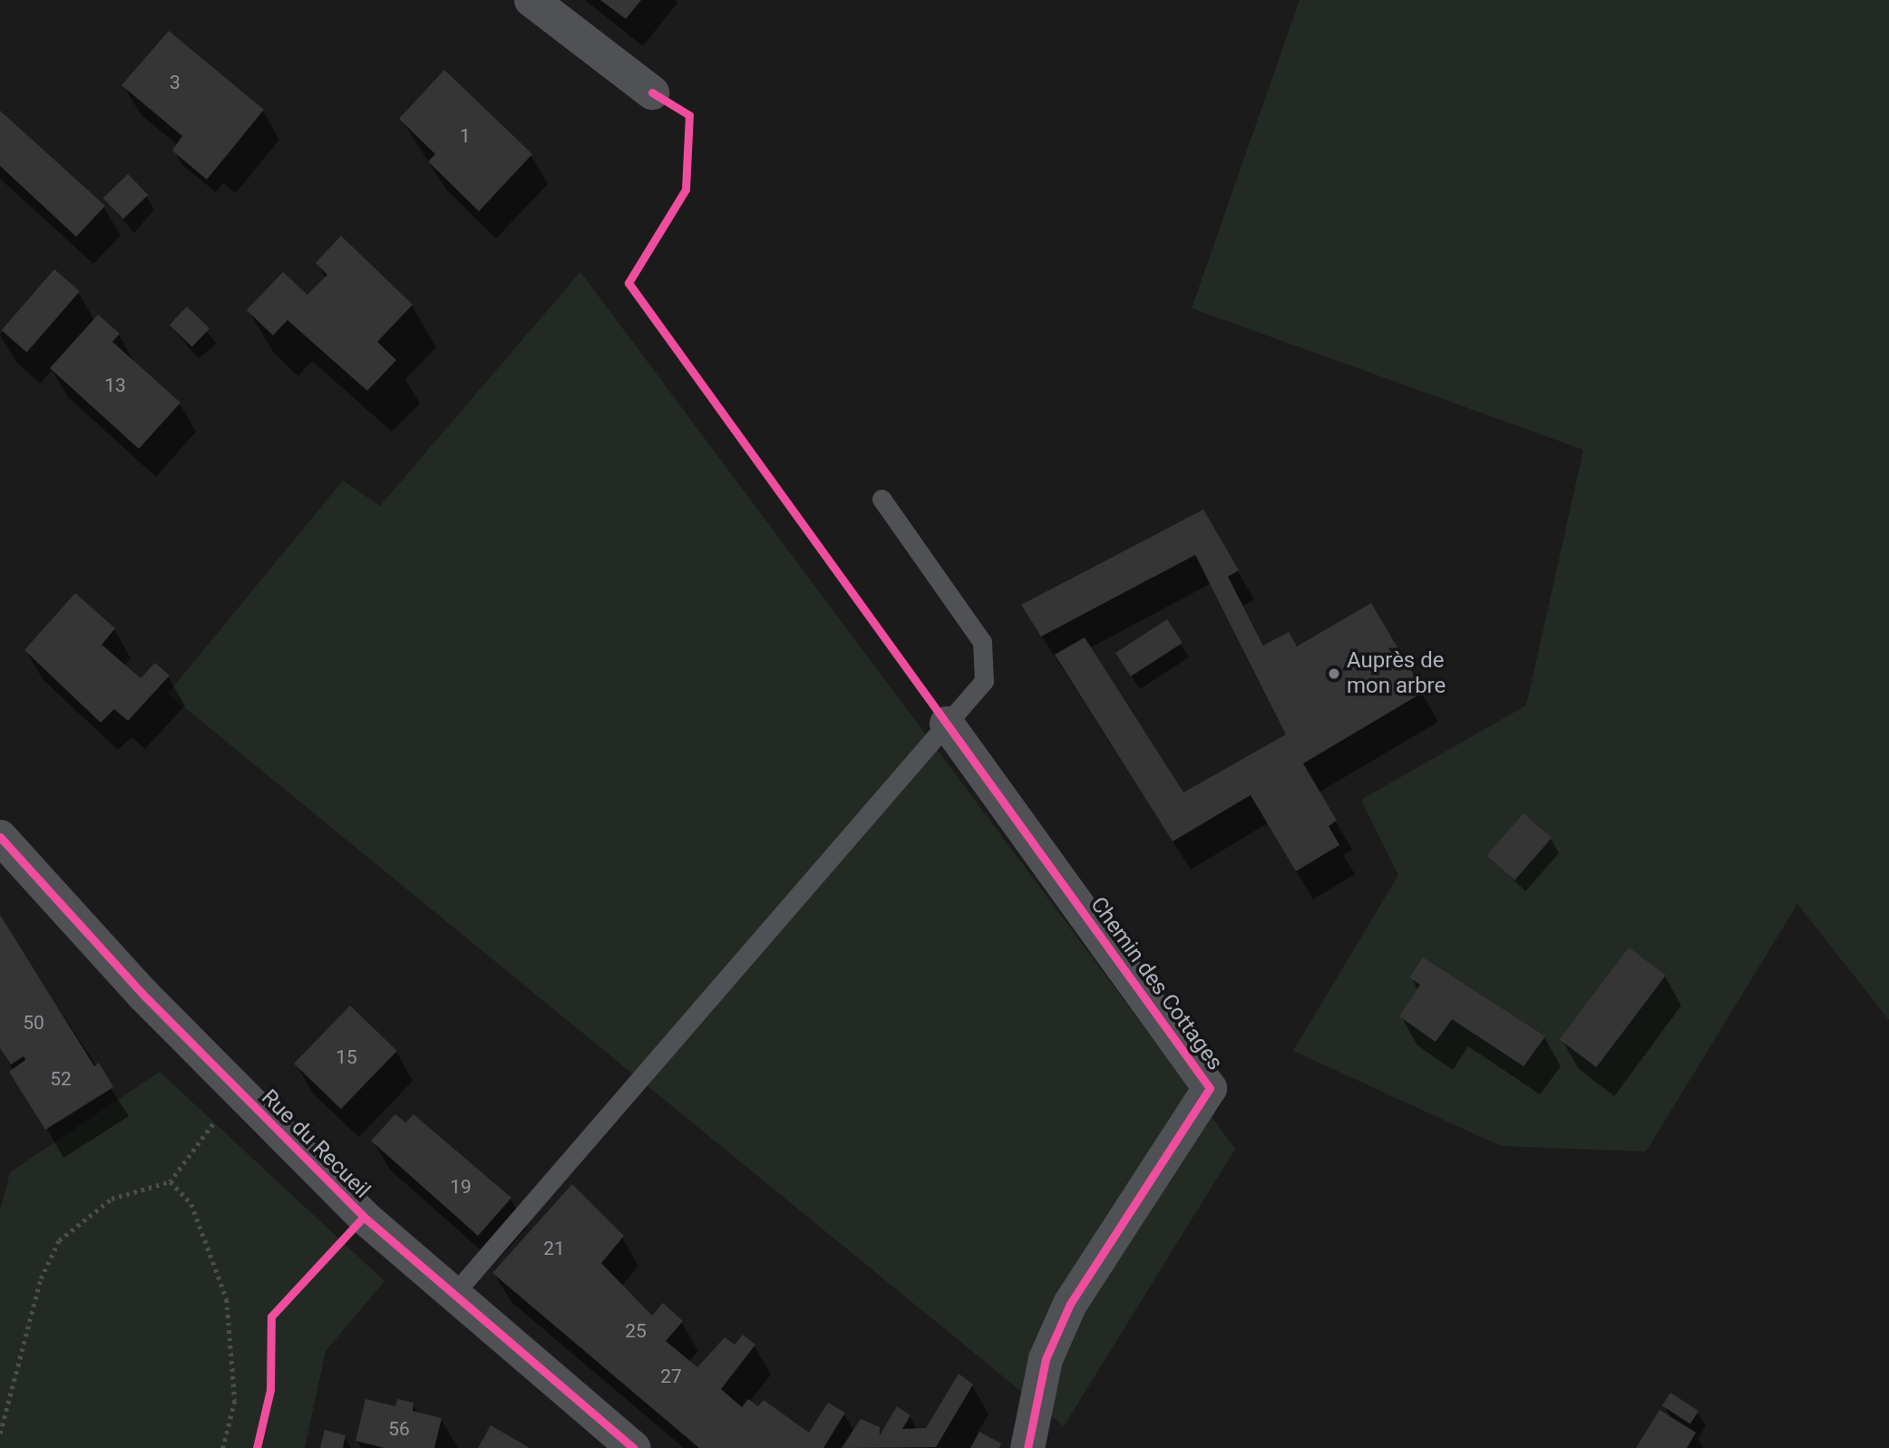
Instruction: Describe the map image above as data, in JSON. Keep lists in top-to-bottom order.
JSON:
{
  "streets": {
    "street": ["Chemin des Cottages", "Rue du Recueil"]
  },
  "places": ["Auprès de mon arbre"],
  "house_numbers": [
    "3",
    "1",
    "13",
    "50",
    "15",
    "52",
    "19",
    "21",
    "25",
    "27",
    "56"
  ]
}
